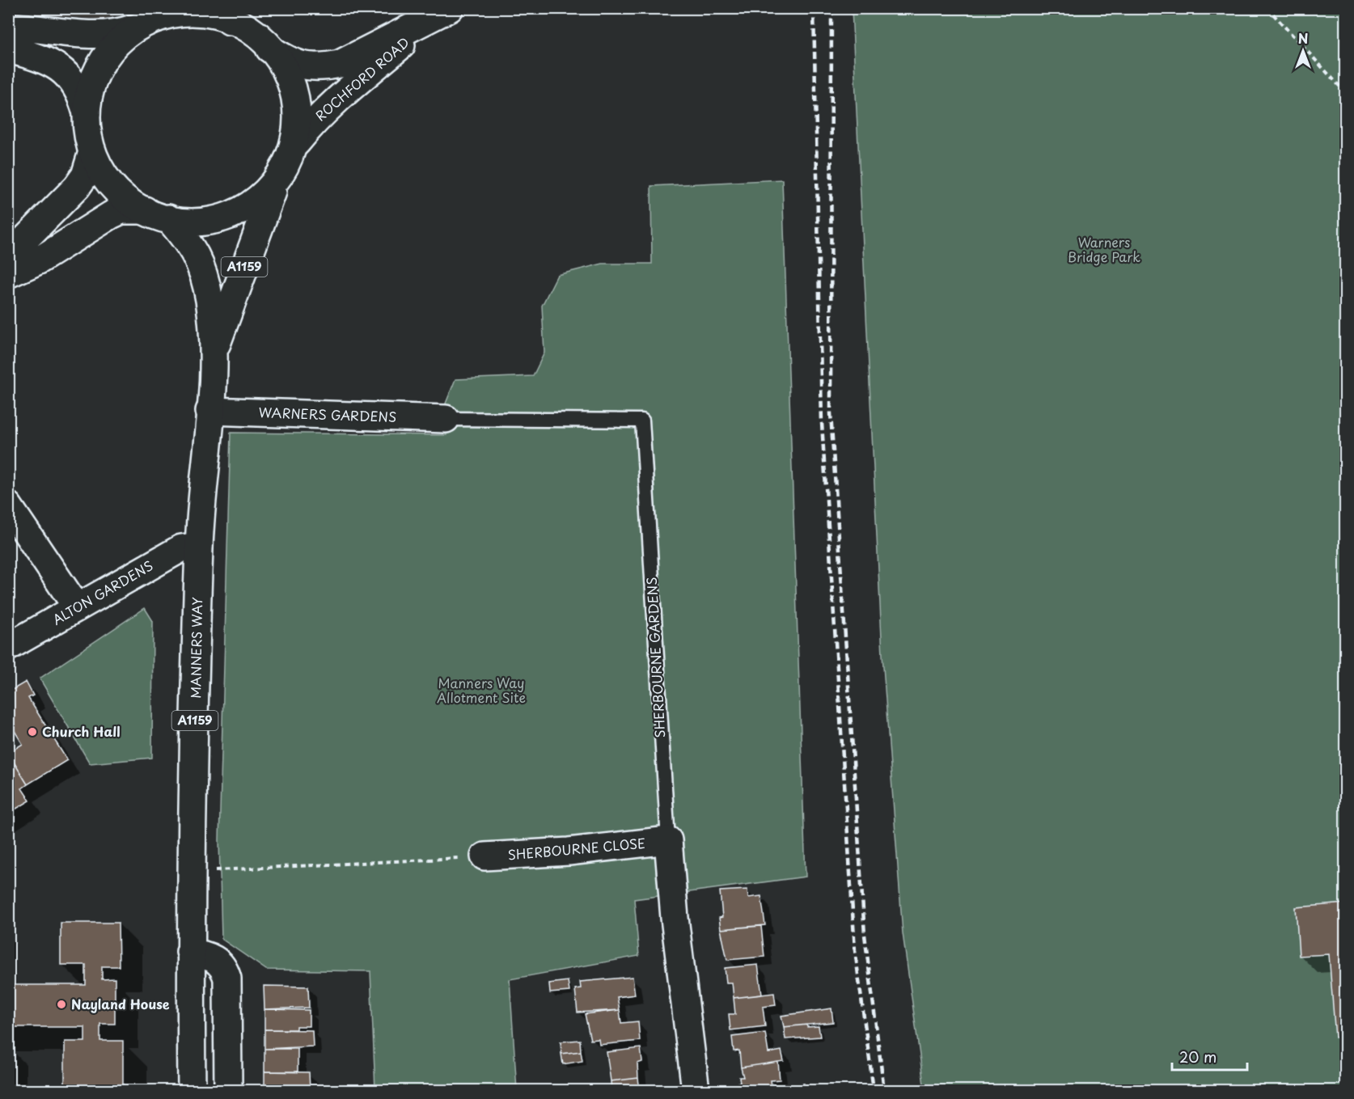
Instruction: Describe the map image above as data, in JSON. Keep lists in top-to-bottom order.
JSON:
{
  "streets": {
    "street": [
      "ROCHFORD ROAD",
      "A1159",
      "WARNERS GARDENS",
      "ALTON GARDENS",
      "MANNERS WAY",
      "SHERBOURNE GARDENS",
      "SHERBOURNE CLOSE"
    ]
  },
  "crossings": [
    ["ROCHFORD ROAD", "A1159"],
    ["A1159", "MANNERS WAY"],
    ["WARNERS GARDENS", "MANNERS WAY"],
    ["WARNERS GARDENS", "SHERBOURNE GARDENS"],
    ["ALTON GARDENS", "MANNERS WAY"],
    ["SHERBOURNE GARDENS", "SHERBOURNE CLOSE"]
  ],
  "parks": ["Warners Bridge Park", "Manners Way Allotment Site"],
  "places": ["Church Hall", "Nayland House"],
  "scale_bar": "20 m",
  "north": "top"
}
